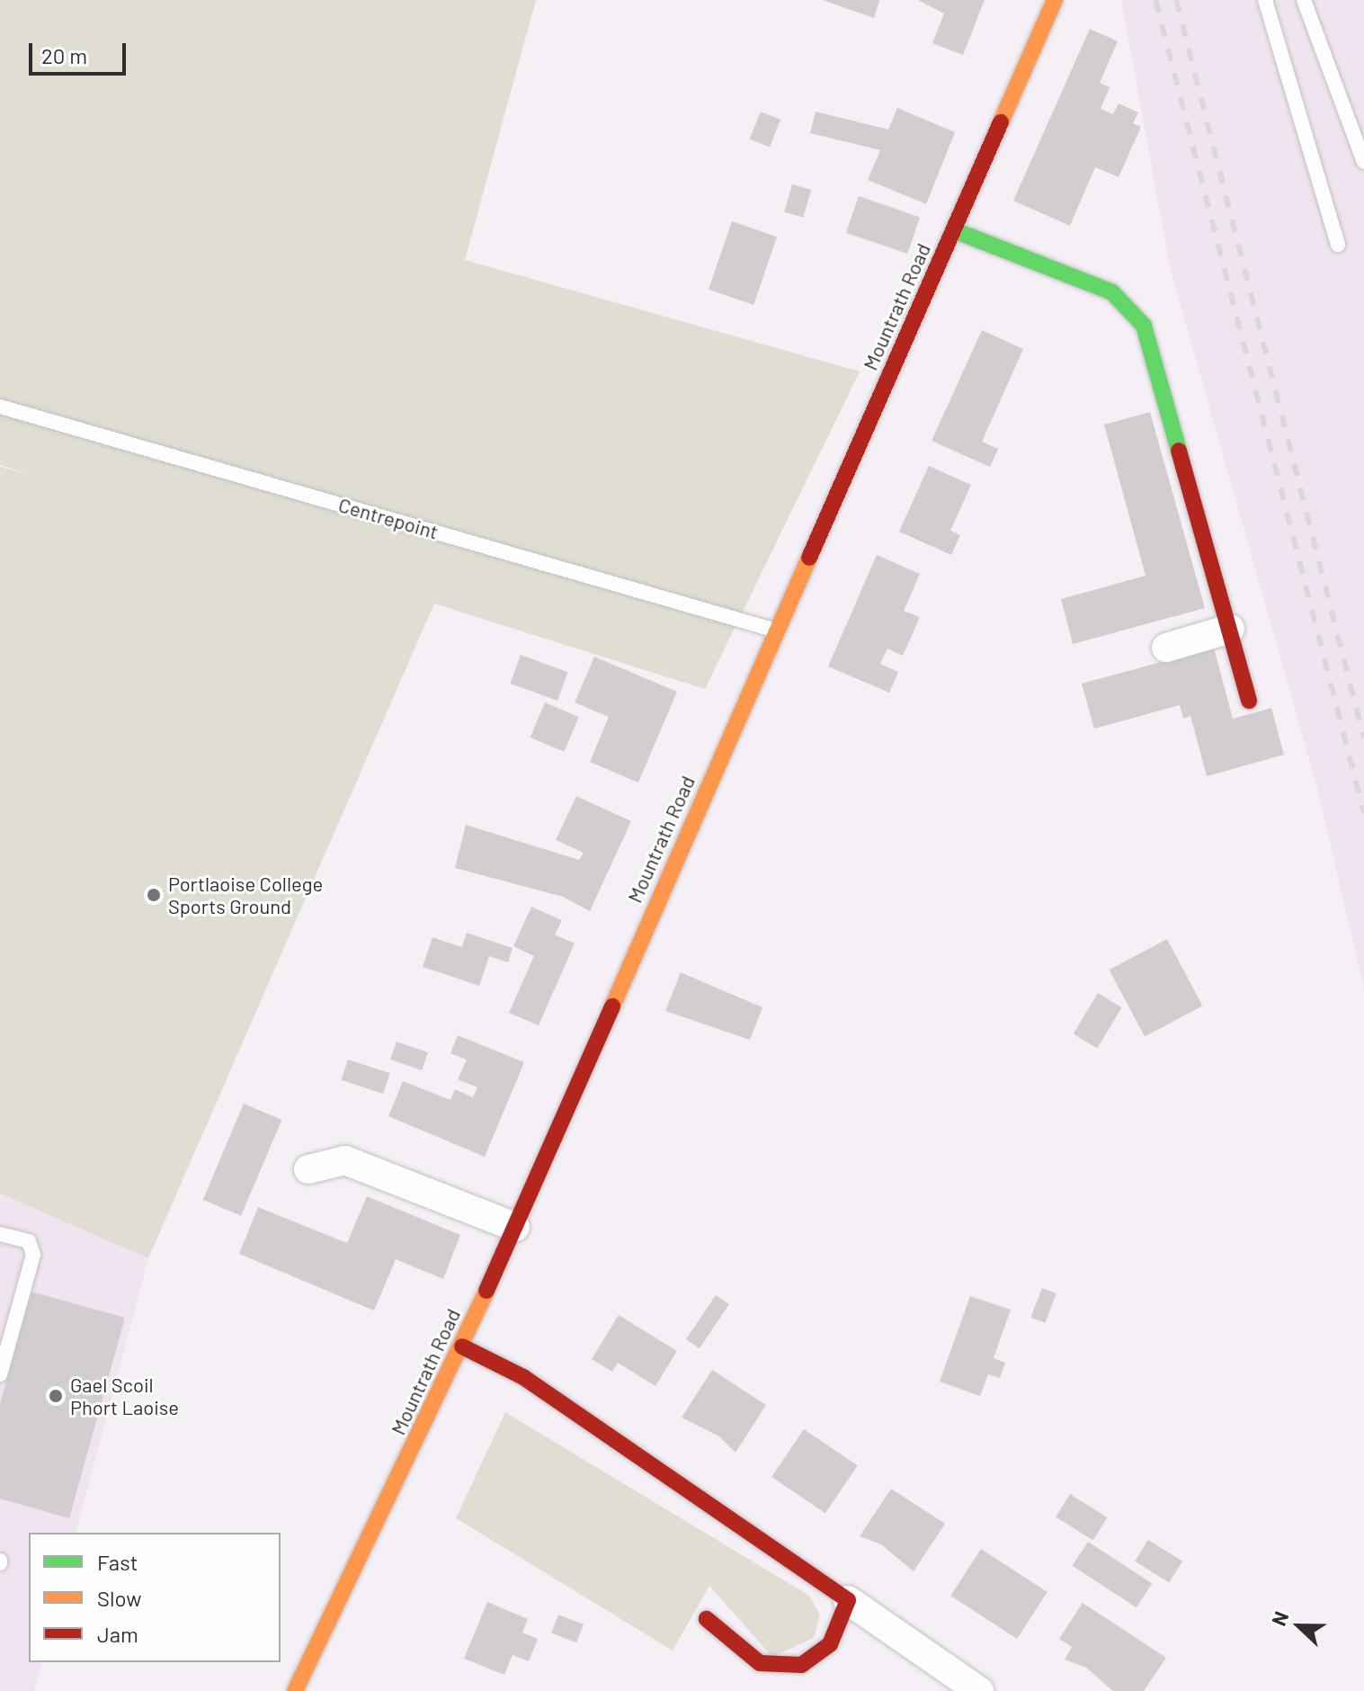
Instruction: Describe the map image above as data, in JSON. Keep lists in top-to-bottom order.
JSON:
{
  "streets": {
    "main road": ["Mountrath Road"],
    "lane": ["Centrepoint"]
  },
  "crossings": [
    ["Mountrath Road", "Centrepoint"]
  ],
  "places": ["Portlaoise College Sports Ground", "Gael Scoil Phort Laoise"],
  "legend": ["Fast", "Slow", "Jam"],
  "scale_bar": "20 m",
  "north": "left"
}
